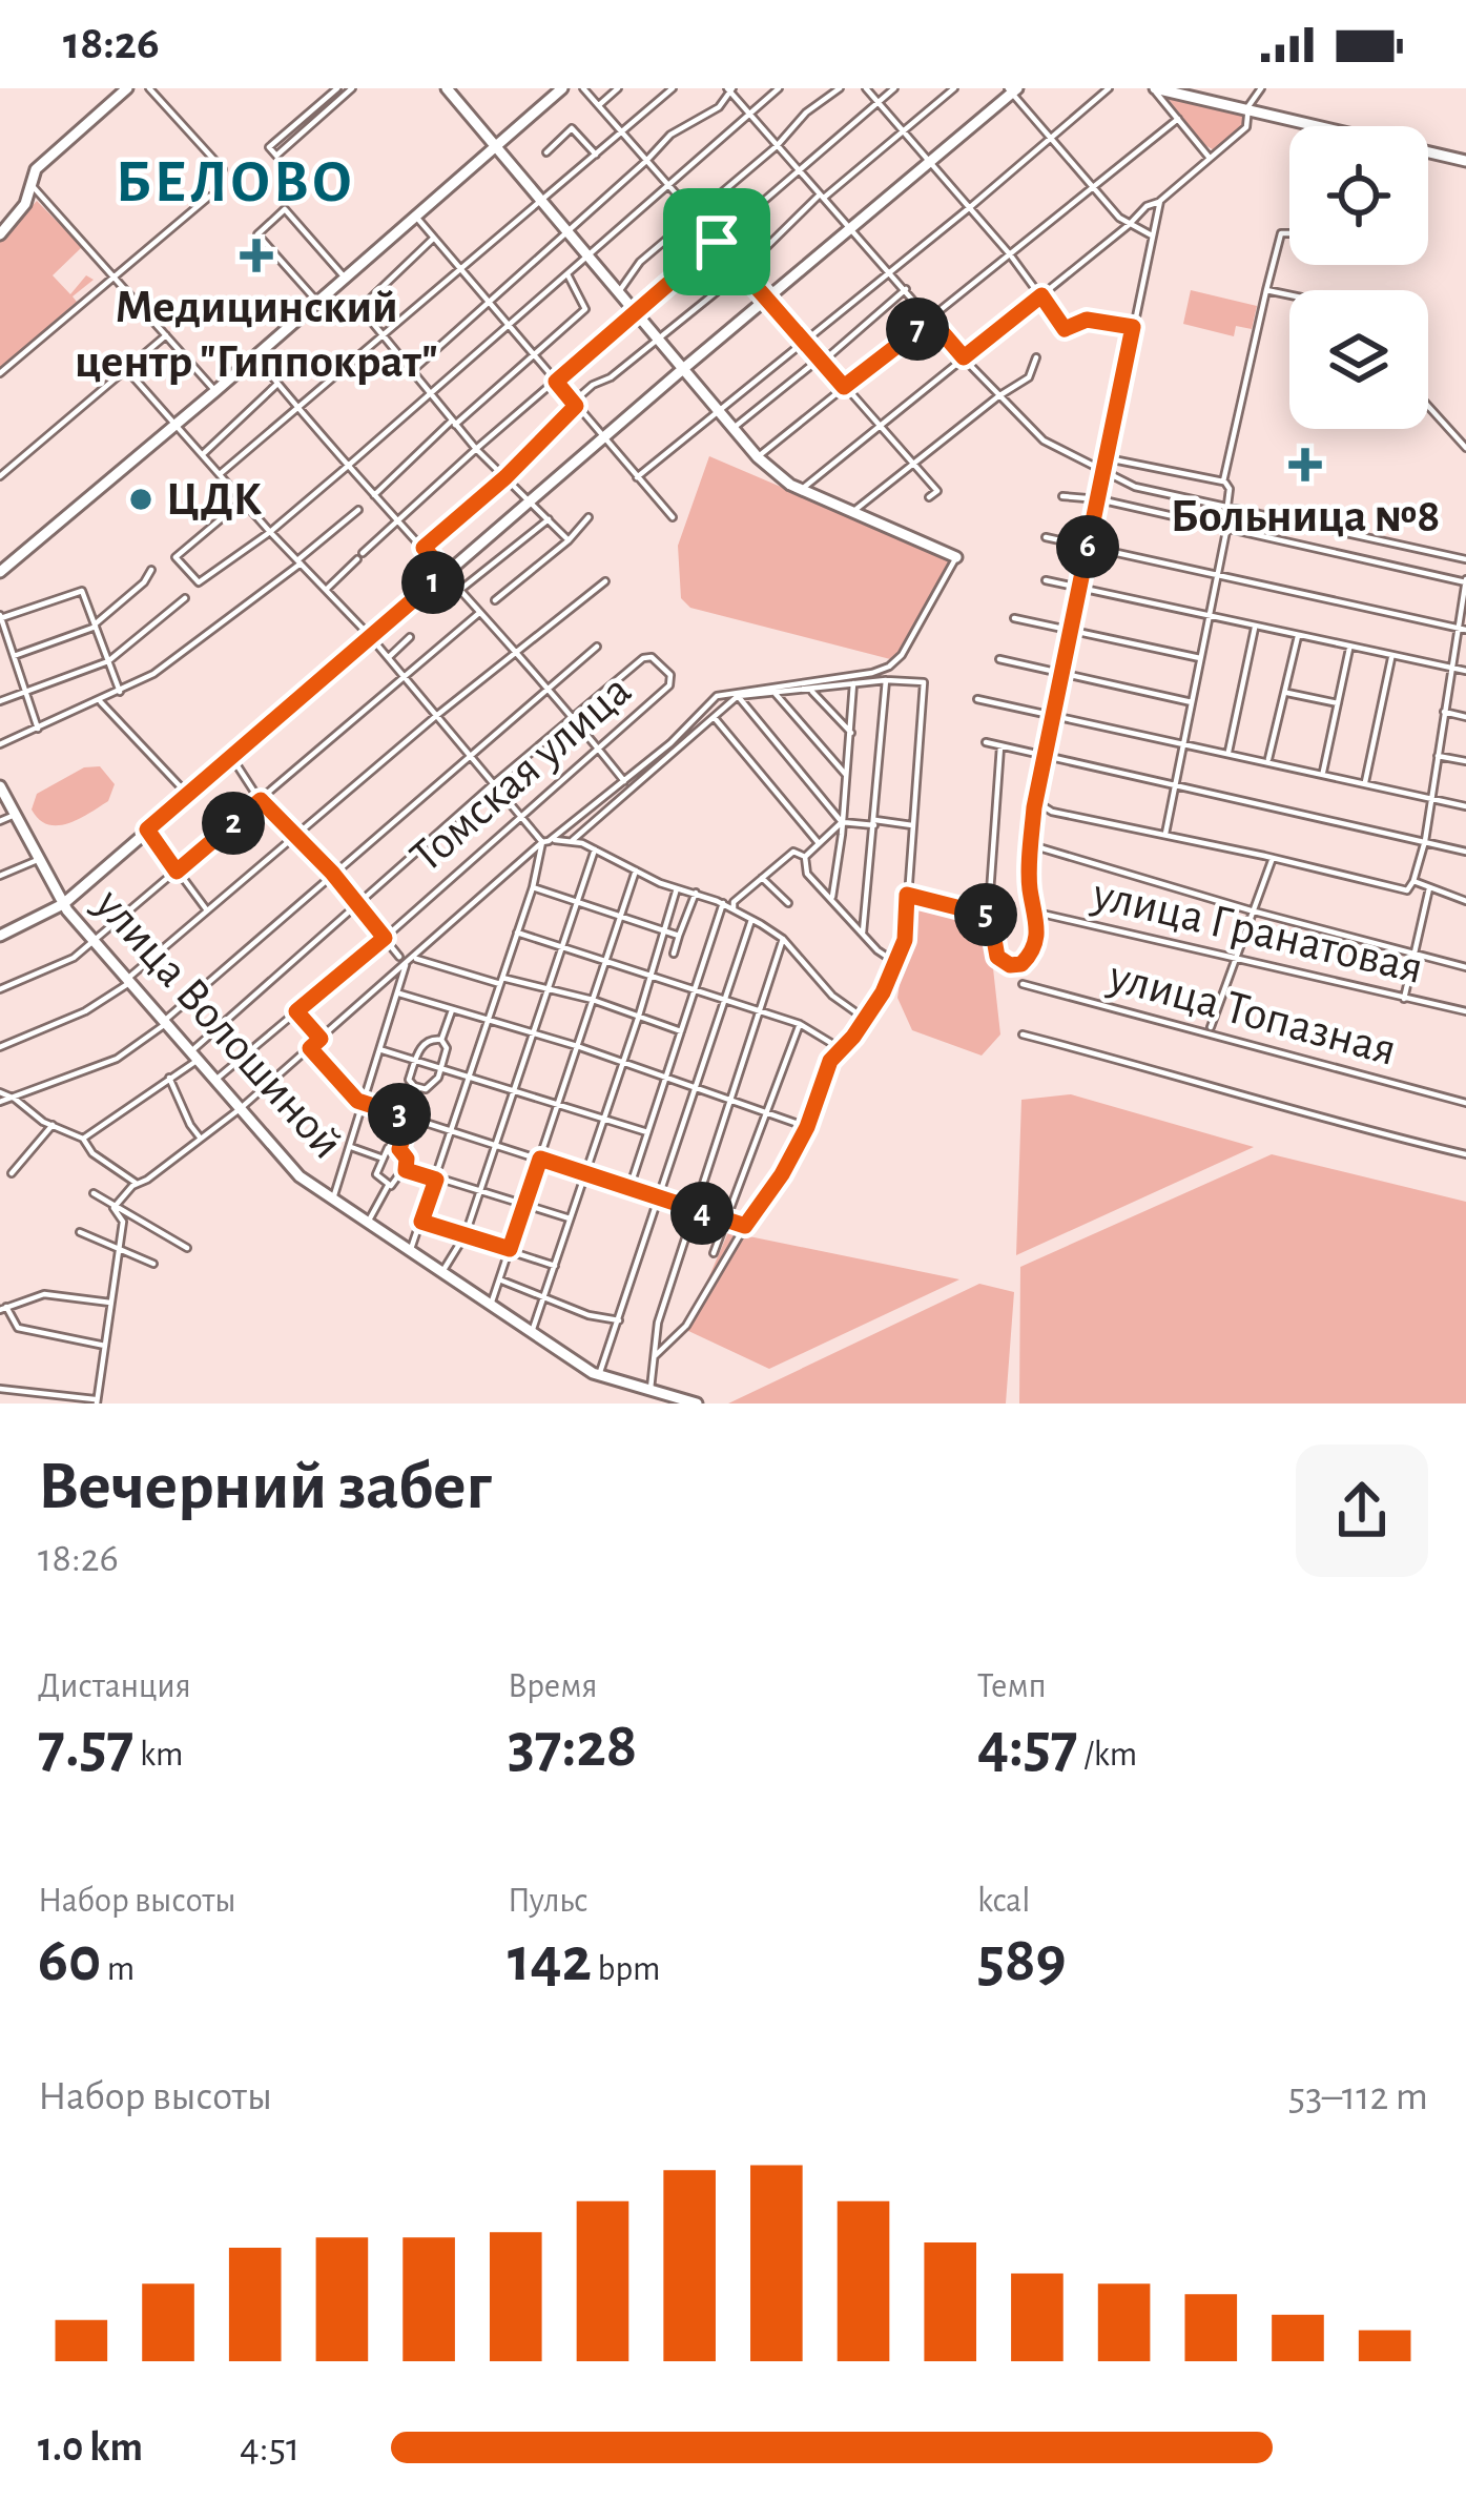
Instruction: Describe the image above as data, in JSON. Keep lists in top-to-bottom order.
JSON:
{
  "streets": {
    "street": [
      "Томская улица",
      "улица Гранатовая",
      "улица Топазная",
      "улица Волошиной"
    ]
  },
  "crossings": [
    ["Томская улица", "улица Волошиной"]
  ],
  "districts": ["БЕЛОВО"],
  "places": {
    "health": ["Медицинский центр \"Гиппократ\"", "Больница №8"],
    "other": ["ЦДК"]
  },
  "page": {
    "status": "18:26",
    "pins": [
      "7",
      "6",
      "1",
      "2",
      "5",
      "3",
      "4"
    ],
    "heading": ["Вечерний забег", "18:26"],
    "stats": [
      ["Дистанция", "7.57 km"],
      ["Время", "37:28"],
      ["Темп", "4:57 /km"],
      ["Набор высоты", "60 m"],
      ["Пульс", "142 bpm"],
      ["kcal", "589"]
    ],
    "chart": ["Набор высоты", "53–112 m"],
    "list": [
      {
        "name": "1.0 km",
        "note": "4:51"
      }
    ]
  }
}
